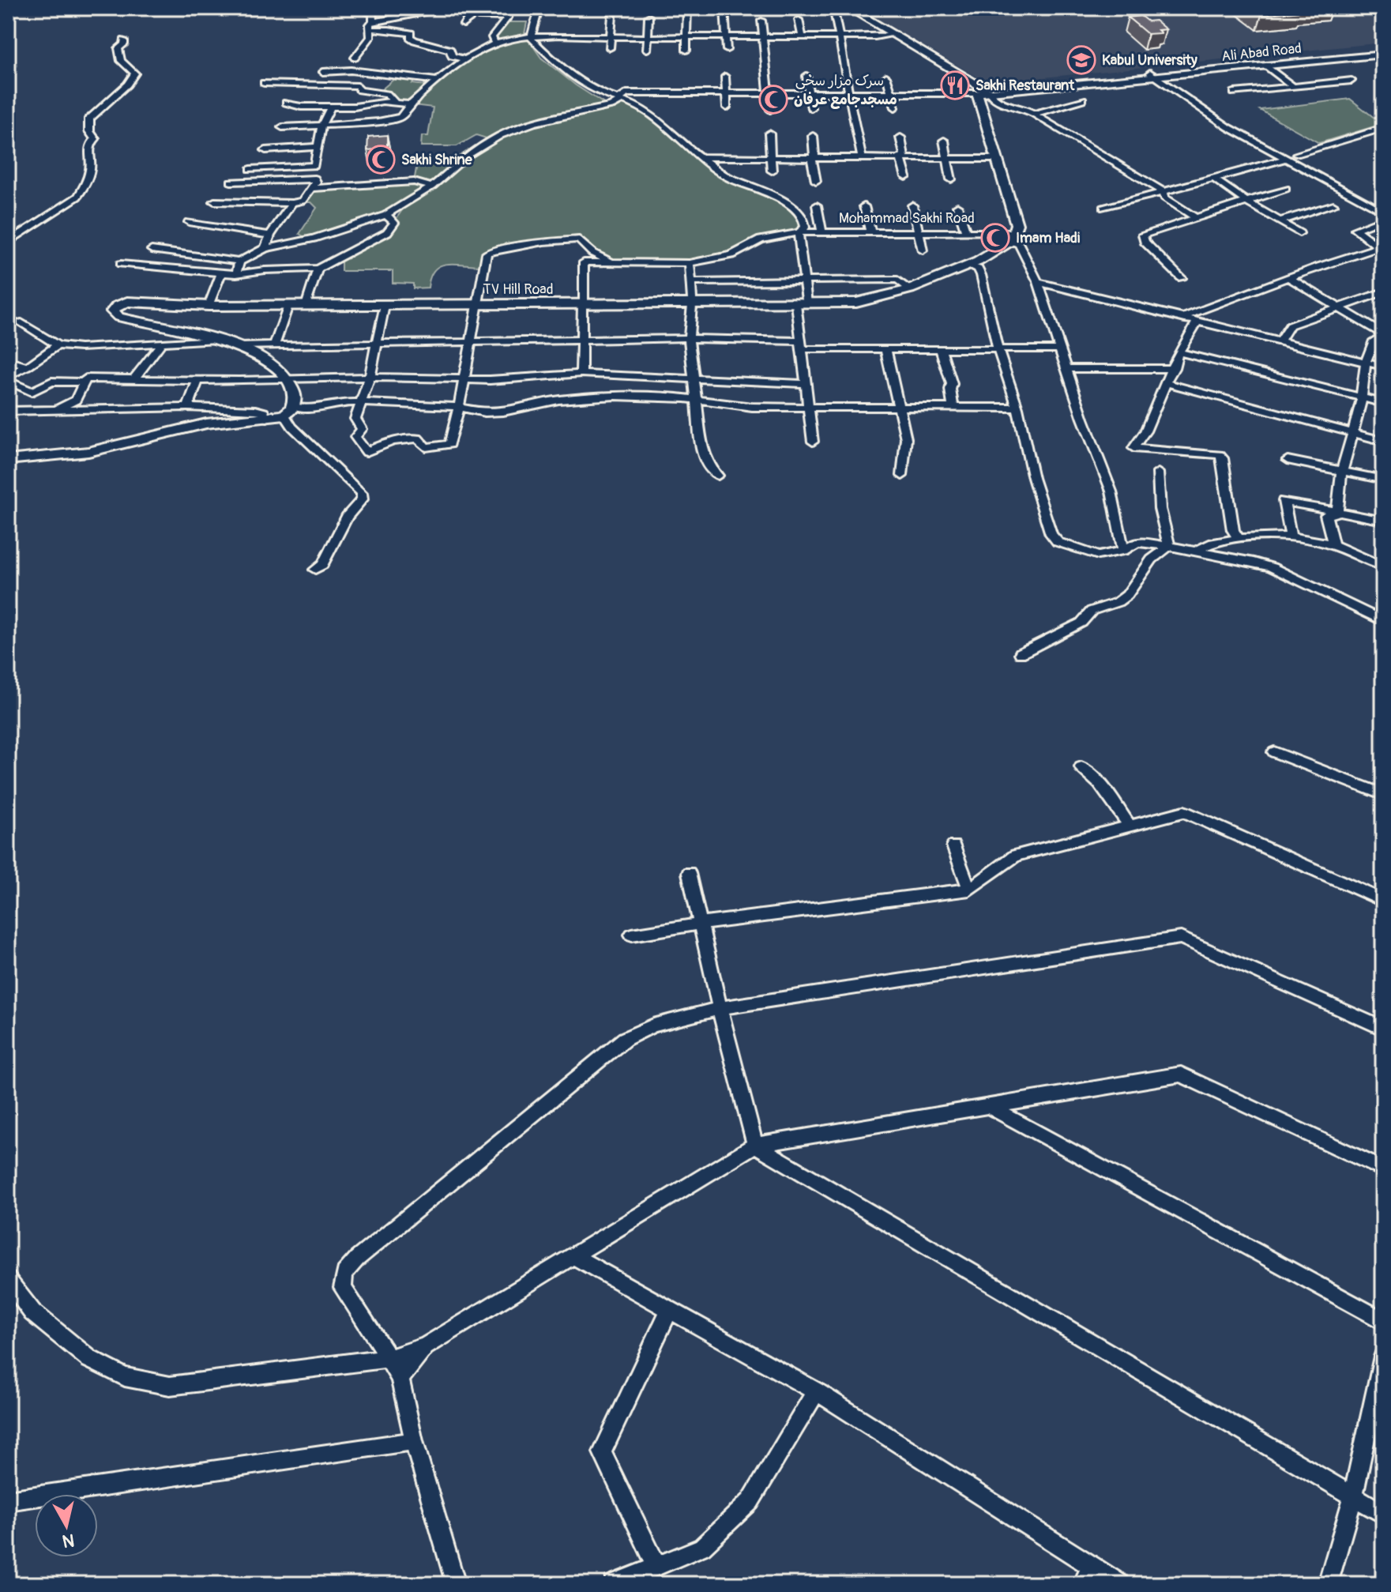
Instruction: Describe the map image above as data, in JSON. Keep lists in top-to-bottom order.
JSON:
{
  "streets": {
    "street": [
      "Ali Abad Road",
      "سرک مزار سخی",
      "Mohammad Sakhi Road",
      "TV Hill Road"
    ]
  },
  "crossings": [
    ["Ali Abad Road", "سرک مزار سخی"],
    ["Mohammad Sakhi Road", "TV Hill Road"]
  ],
  "places": {
    "school or university": ["Kabul University"],
    "restaurant": ["Sakhi Restaurant"],
    "mosque": ["مسجدجامع عرفان", "Sakhi Shrine", "Imam Hadi"]
  },
  "north": "bottom"
}
